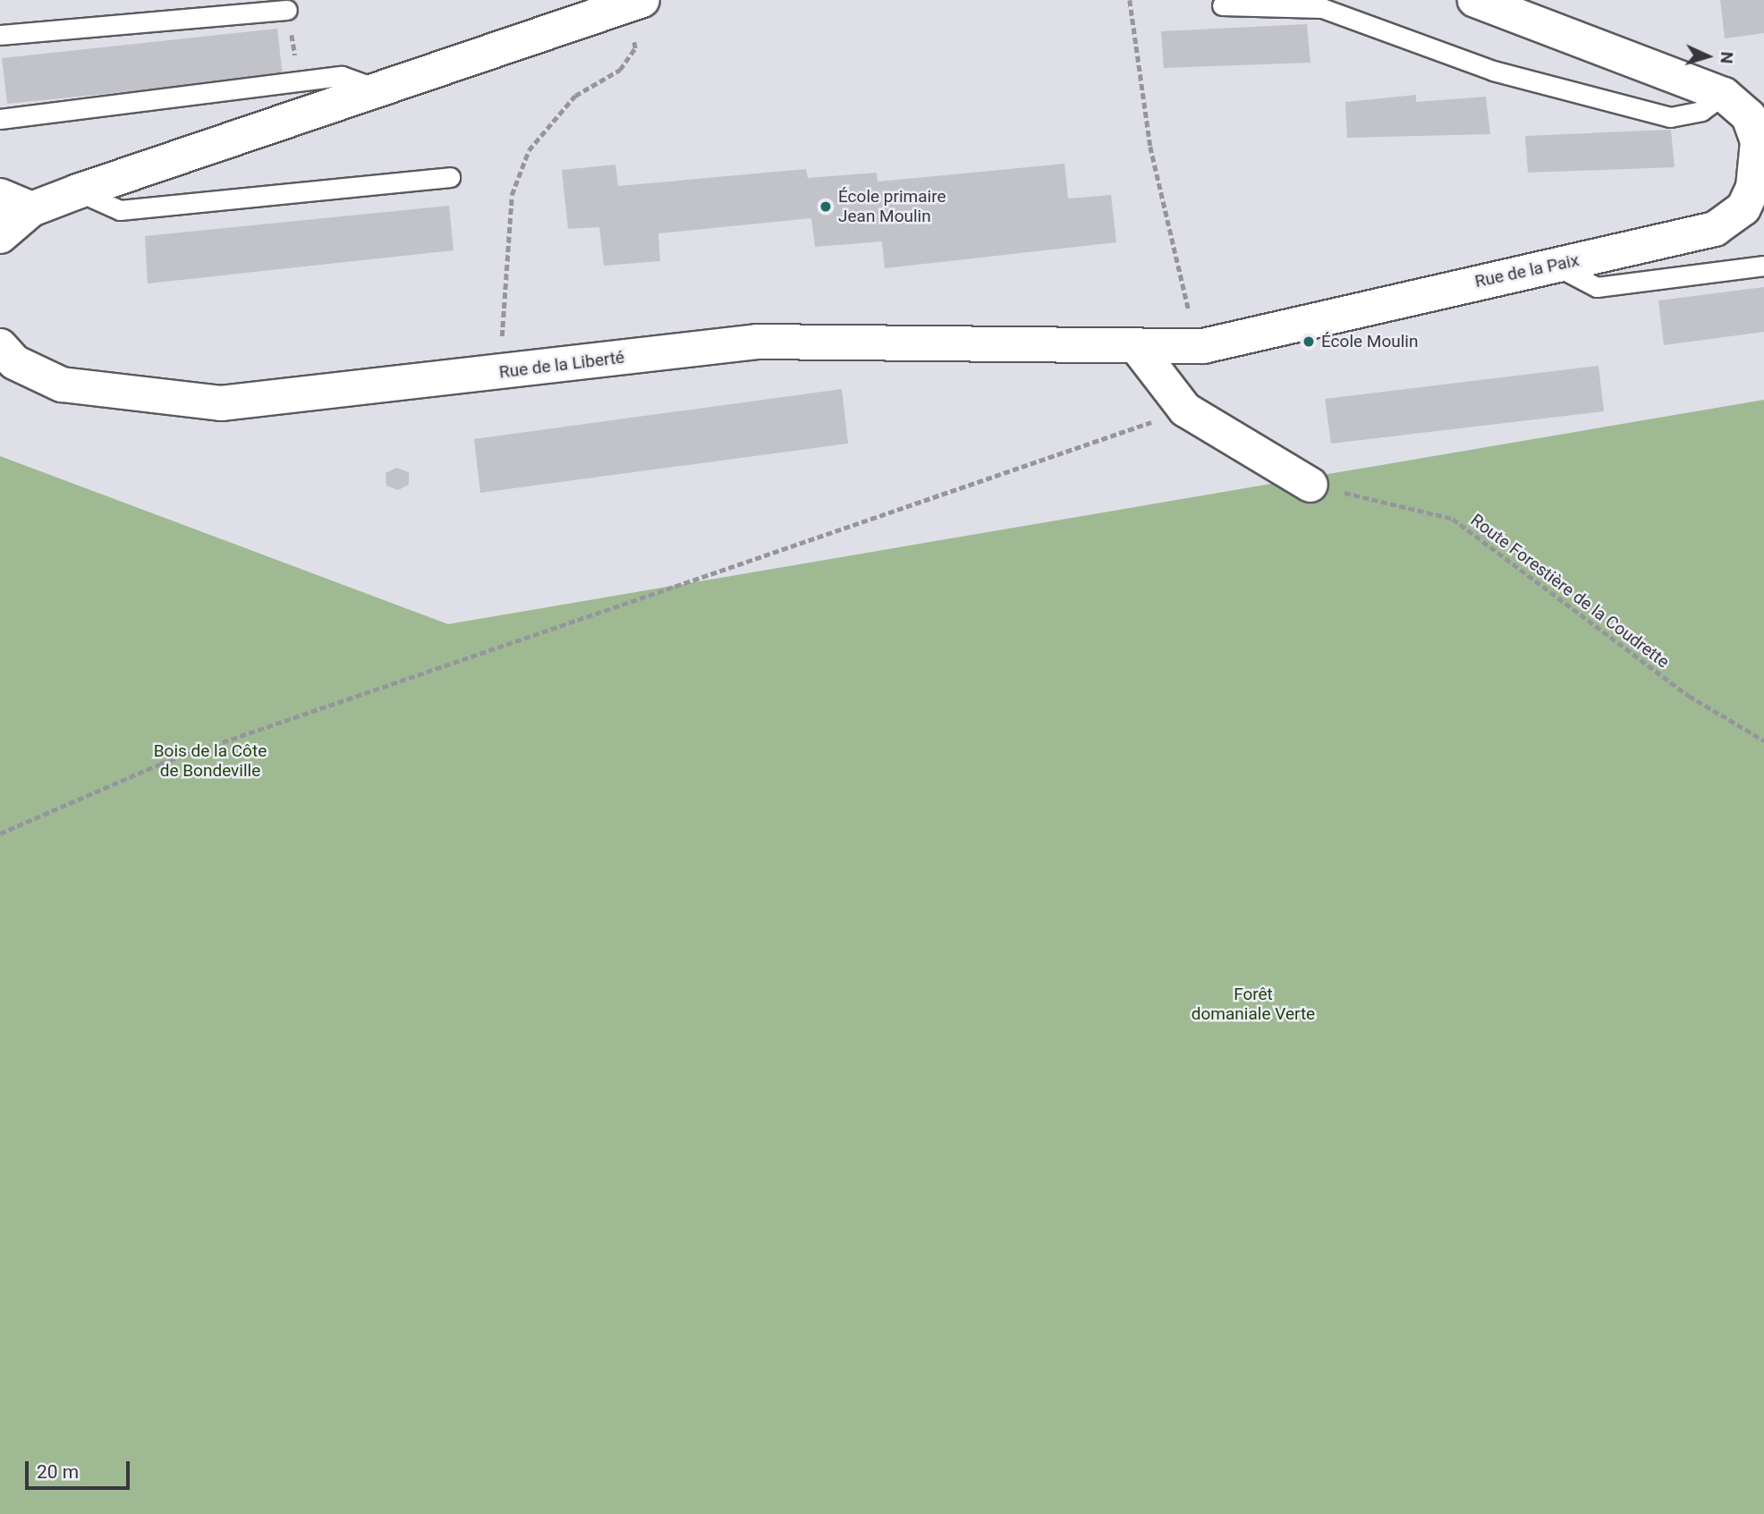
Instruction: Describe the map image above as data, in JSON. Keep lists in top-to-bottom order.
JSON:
{
  "streets": {
    "street": ["Rue de la Paix", "Rue de la Liberté"],
    "path": ["Route Forestière de la Coudrette"]
  },
  "crossings": [
    ["Rue de la Paix", "Rue de la Liberté"]
  ],
  "parks": ["Bois de la Côte de Bondeville", "Forêt domaniale Verte"],
  "places": ["École primaire Jean Moulin", "École Moulin"],
  "scale_bar": "20 m",
  "north": "right"
}
